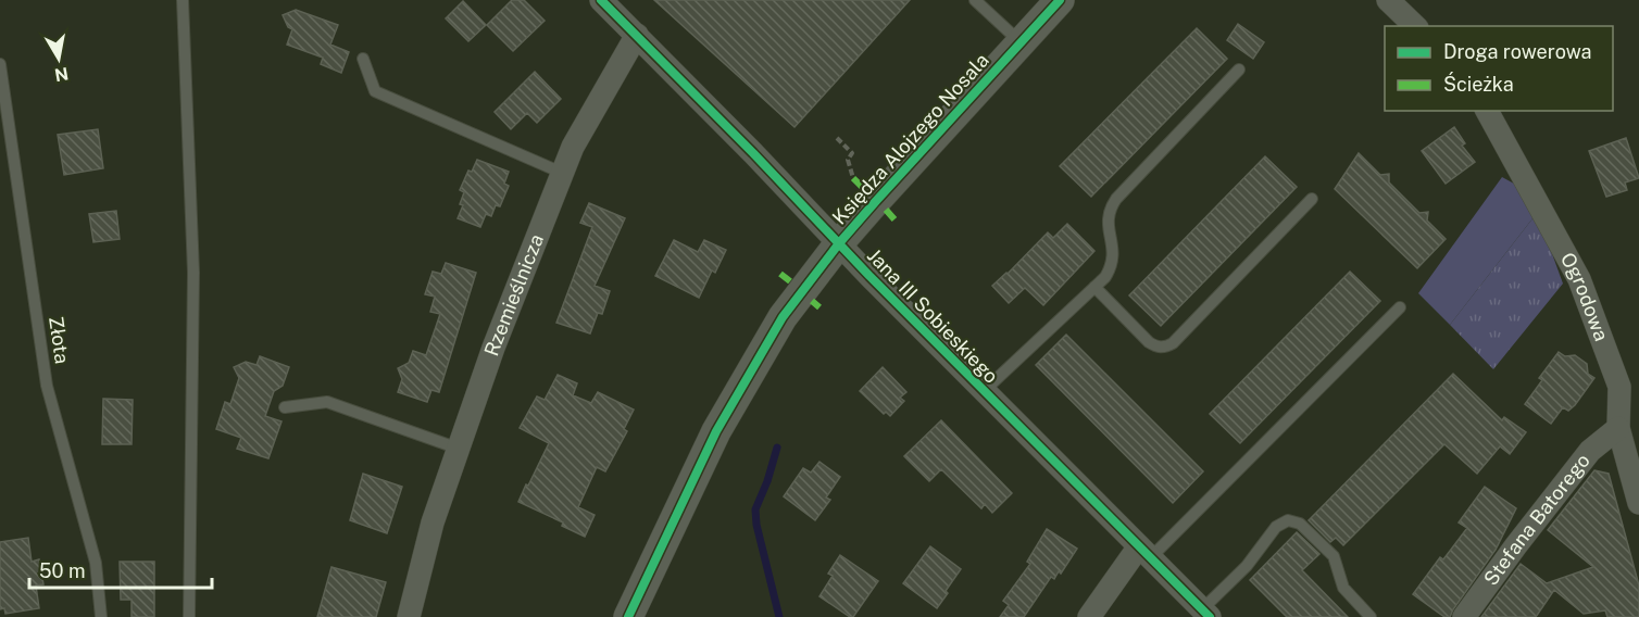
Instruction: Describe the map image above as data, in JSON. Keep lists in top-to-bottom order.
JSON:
{
  "streets": {
    "street": [
      "Księdza Alojzego Nosala",
      "Rzemieślnicza",
      "Ogrodowa",
      "Jana III Sobieskiego",
      "Stefana Batorego"
    ],
    "lane": ["Złota"]
  },
  "crossings": [
    ["Księdza Alojzego Nosala", "Jana III Sobieskiego"],
    ["Rzemieślnicza", "Jana III Sobieskiego"],
    ["Ogrodowa", "Stefana Batorego"]
  ],
  "legend": ["Droga rowerowa", "Ścieżka"],
  "scale_bar": "50 m",
  "north": "bottom"
}
